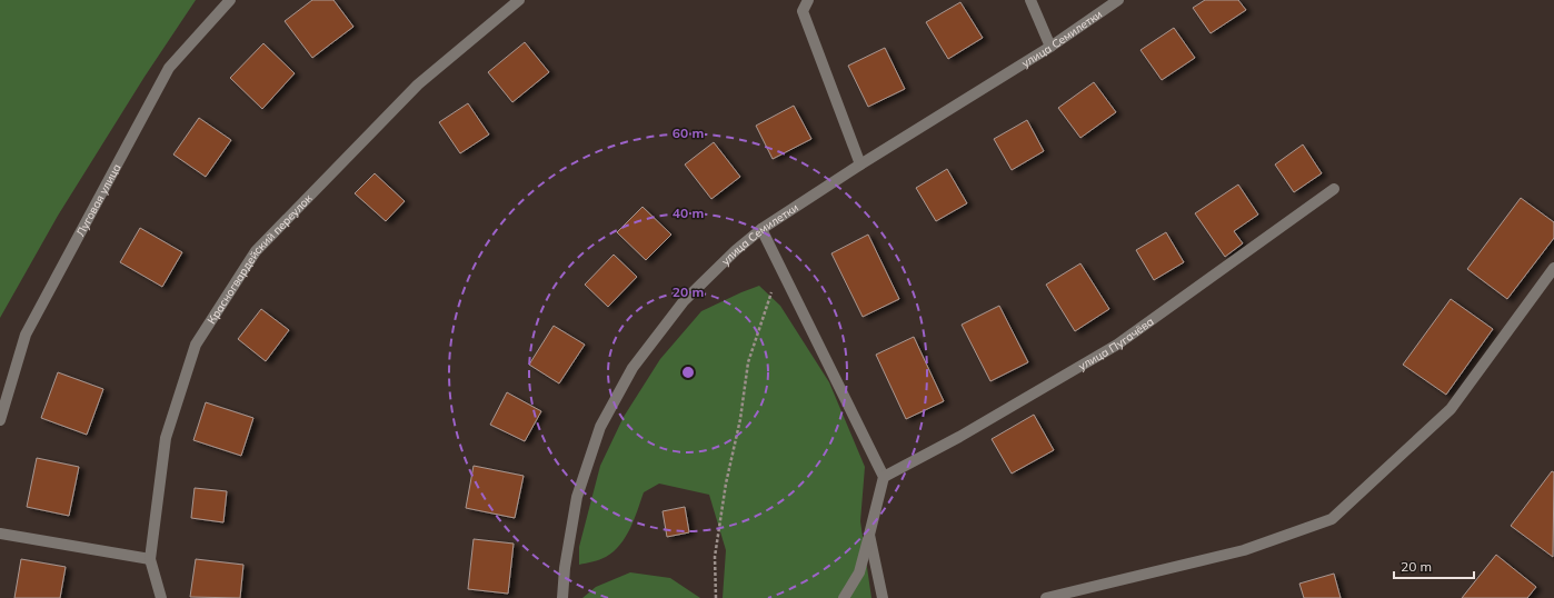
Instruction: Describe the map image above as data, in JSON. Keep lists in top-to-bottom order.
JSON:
{
  "streets": {
    "street": [
      "улица Семилетки",
      "Луговая улица",
      "Красногвардейский переулок",
      "улица Пугачёва"
    ]
  },
  "scale_bar": "20 m",
  "rings": ["60 m", "40 m", "20 m"]
}
